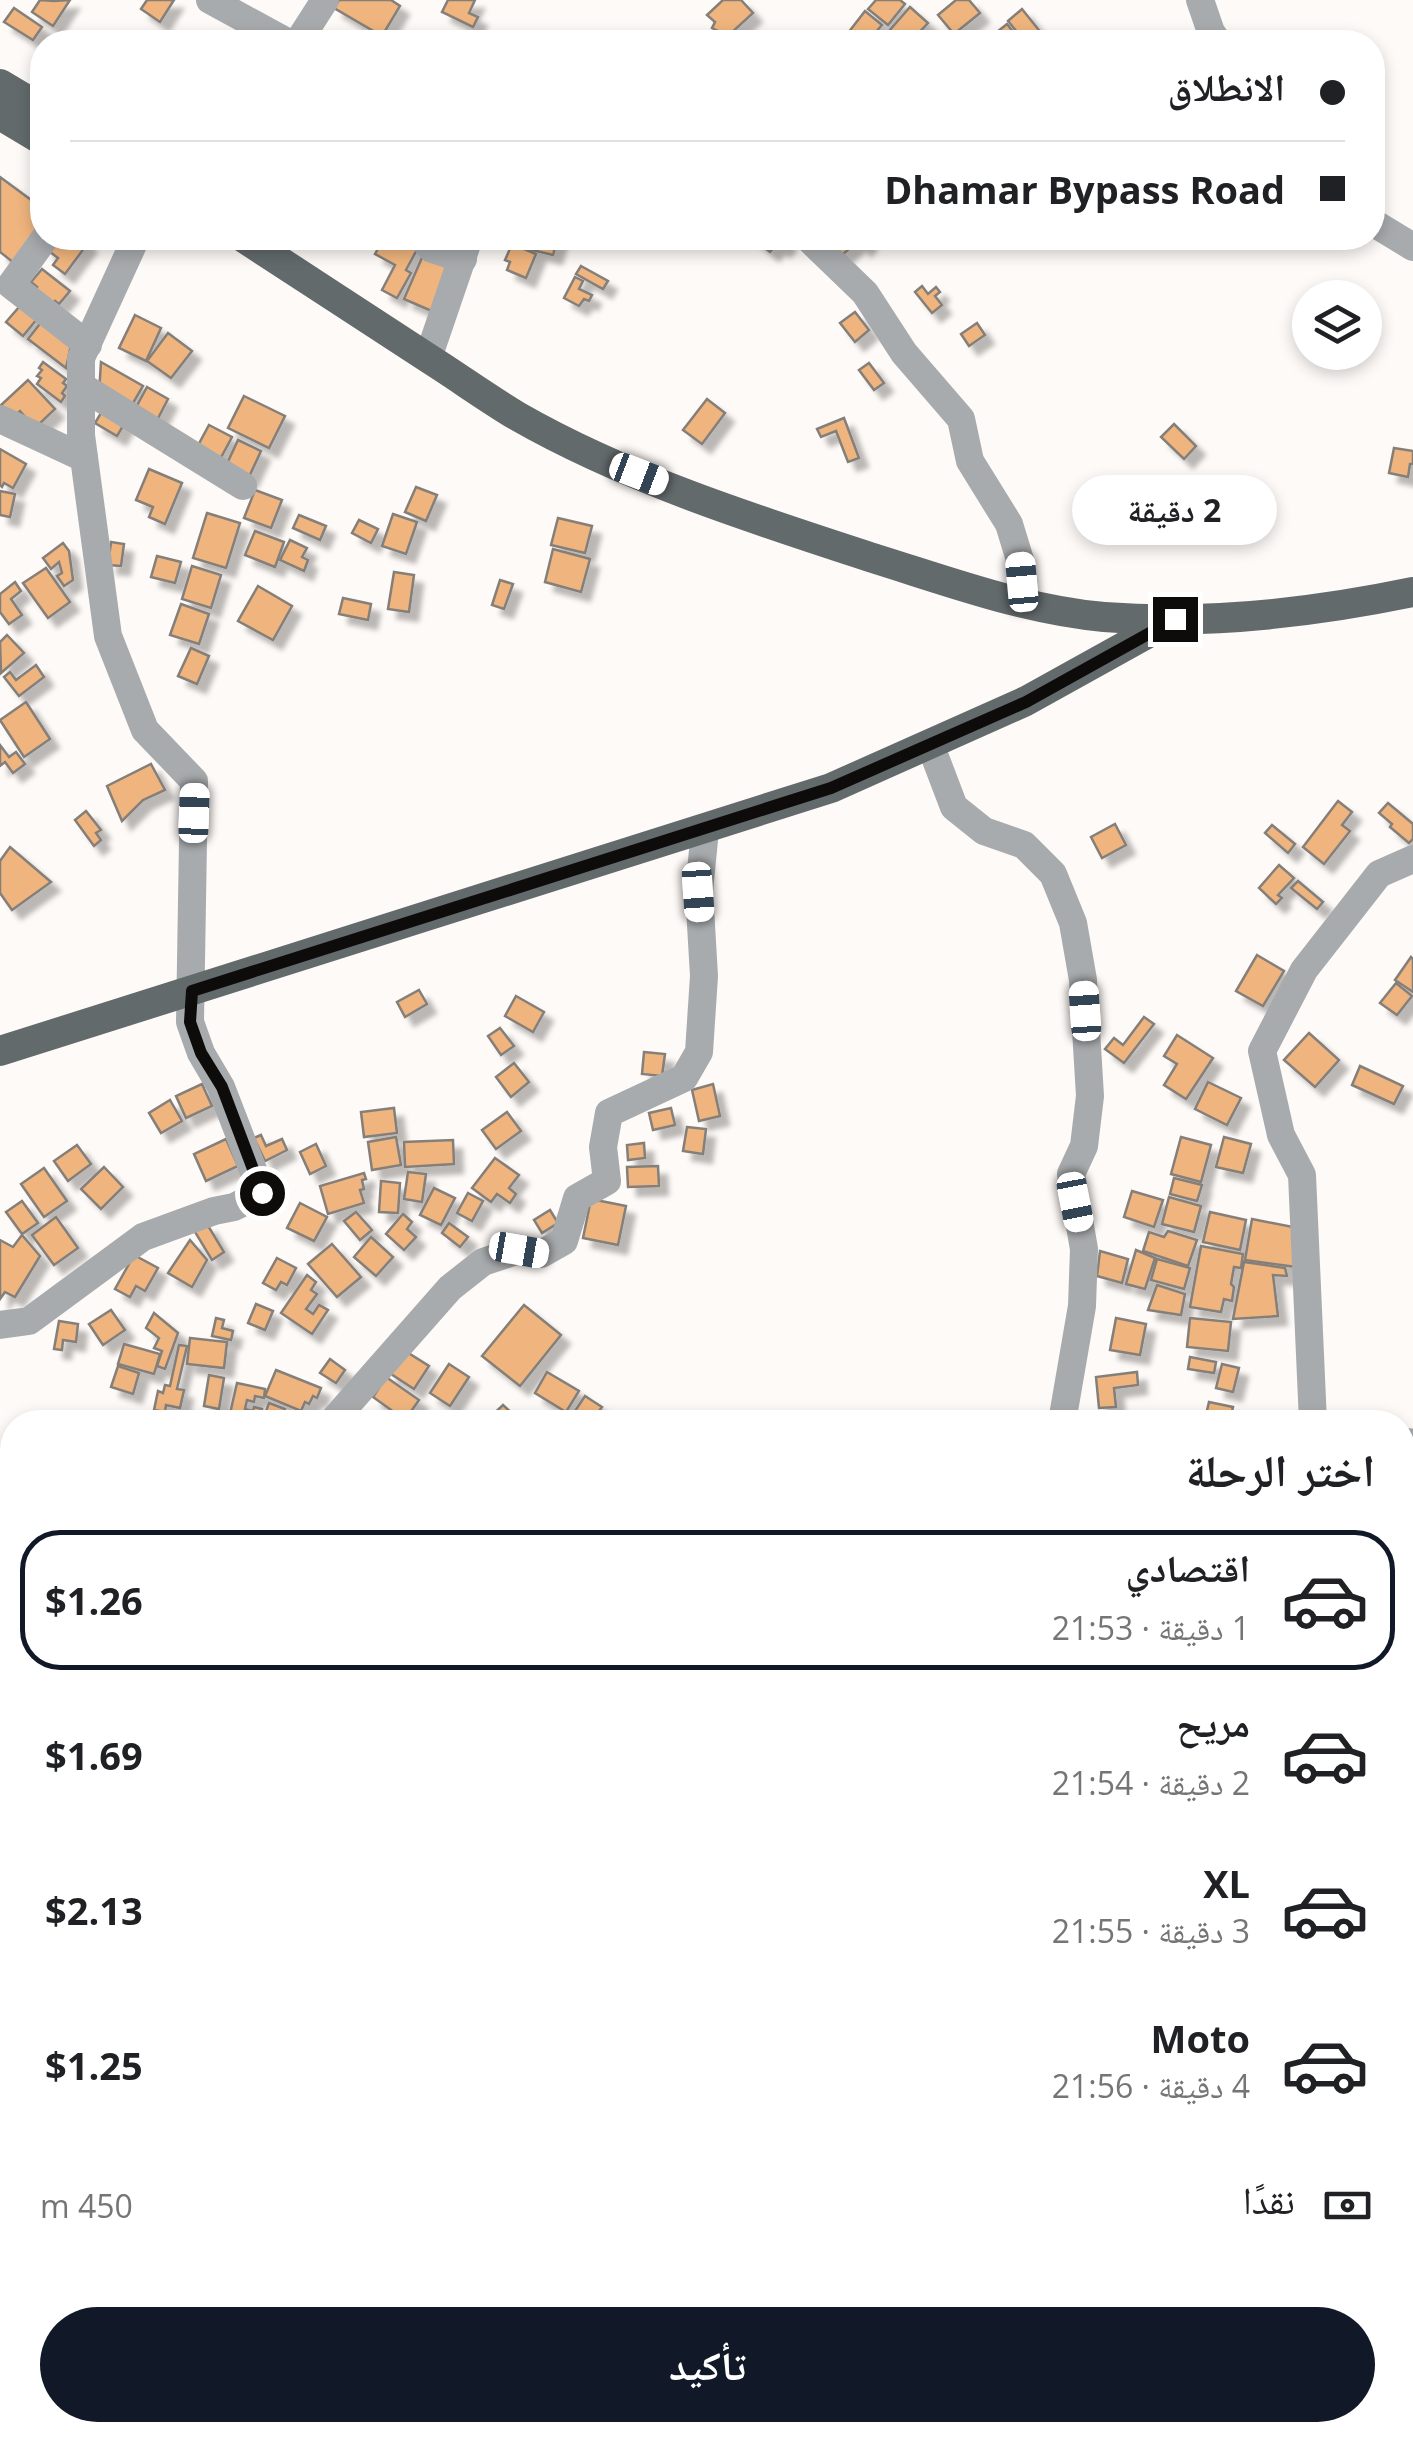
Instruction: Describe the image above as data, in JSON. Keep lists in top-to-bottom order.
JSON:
{
  "page": {
    "banner": ["الانطلاق", "Dhamar Bypass Road"],
    "bubble": "2 دقيقة",
    "heading": "اختر الرحلة",
    "list": [
      {
        "name": "اقتصادي",
        "note": "1 دقيقة · 21:53",
        "value": "$1.26"
      },
      {
        "name": "مريح",
        "note": "2 دقيقة · 21:54",
        "value": "$1.69"
      },
      {
        "name": "XL",
        "note": "3 دقيقة · 21:55",
        "value": "$2.13"
      },
      {
        "name": "Moto",
        "note": "4 دقيقة · 21:56",
        "value": "$1.25"
      }
    ],
    "pay": ["نقدًا", "450 m"],
    "buttons": "تأكيد"
  }
}
